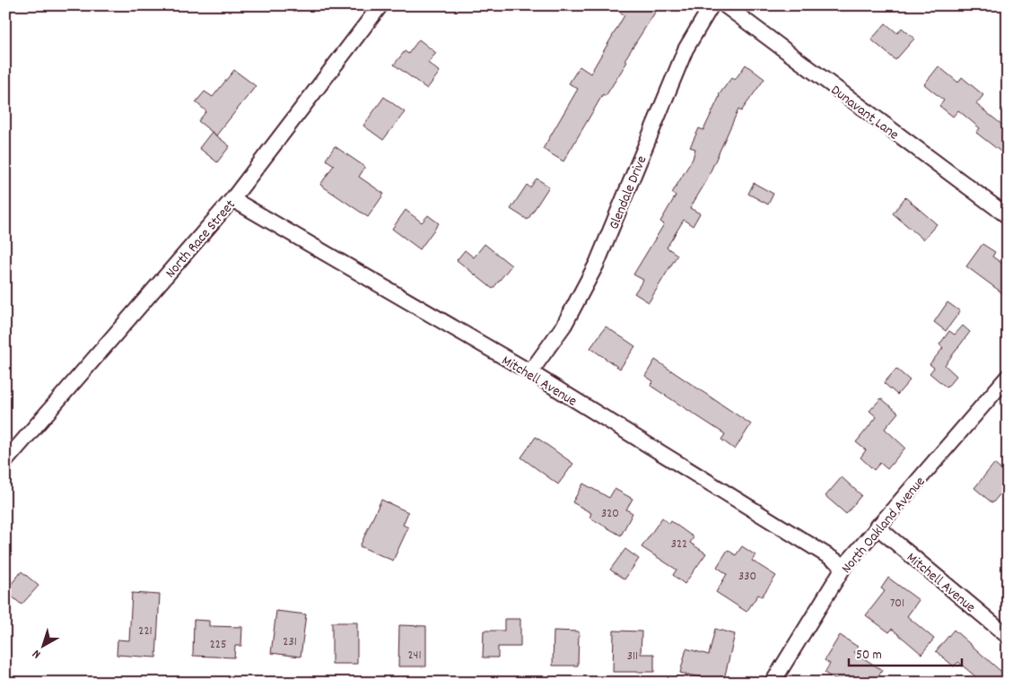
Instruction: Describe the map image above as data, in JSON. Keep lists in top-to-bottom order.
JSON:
{
  "streets": {
    "street": [
      "Dunavant Lane",
      "Glendale Drive",
      "North Race Street",
      "Mitchell Avenue",
      "North Oakland Avenue"
    ]
  },
  "crossings": [
    ["Glendale Drive", "Mitchell Avenue"],
    ["North Race Street", "Mitchell Avenue"],
    ["Mitchell Avenue", "North Oakland Avenue"]
  ],
  "house_numbers": [
    "320",
    "322",
    "330",
    "701",
    "221",
    "231",
    "225",
    "241",
    "311"
  ],
  "scale_bar": "50 m",
  "north": "bottom left"
}
